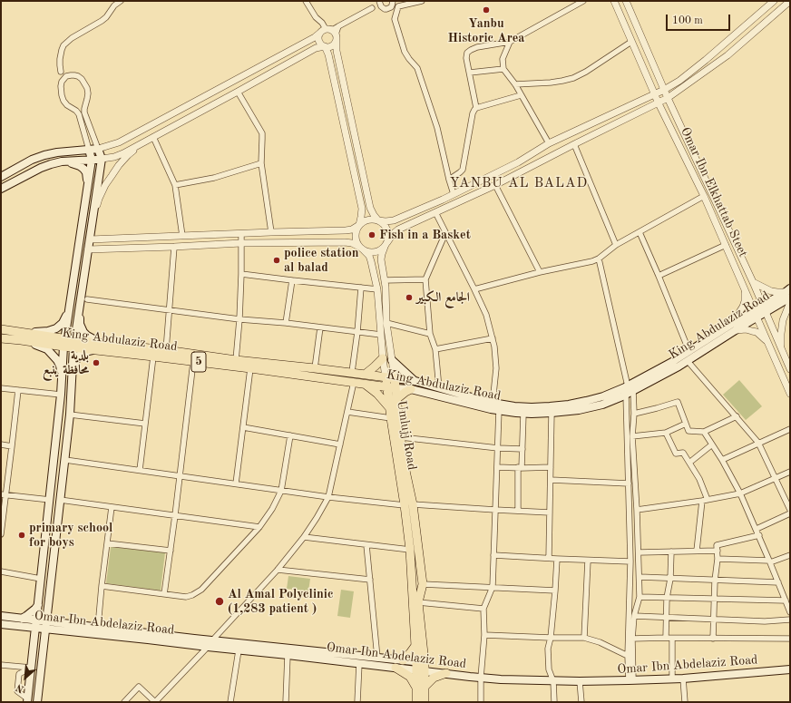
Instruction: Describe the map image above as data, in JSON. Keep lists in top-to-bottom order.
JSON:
{
  "streets": {
    "highway": ["King Abdulaziz Road", "5", "Umlujj Road"],
    "main road": ["Omar Ibn Abdelaziz Road"],
    "street": ["Omar Ibn Elkhattab Steet"]
  },
  "crossings": [
    ["Omar Ibn Elkhattab Steet", "King Abdulaziz Road"],
    ["King Abdulaziz Road", "Umlujj Road"],
    ["Umlujj Road", "Omar Ibn Abdelaziz Road"]
  ],
  "districts": ["YANBU AL BALAD"],
  "places": [
    "Yanbu Historic Area",
    "Fish in a Basket",
    "police station al balad",
    "الجامع الكبير",
    "بلدية محافظة ينبع",
    "primary school for boys",
    "Al Amal Polyclinic (1,283 patient )"
  ],
  "scale_bar": "100 m",
  "north": "bottom left"
}
